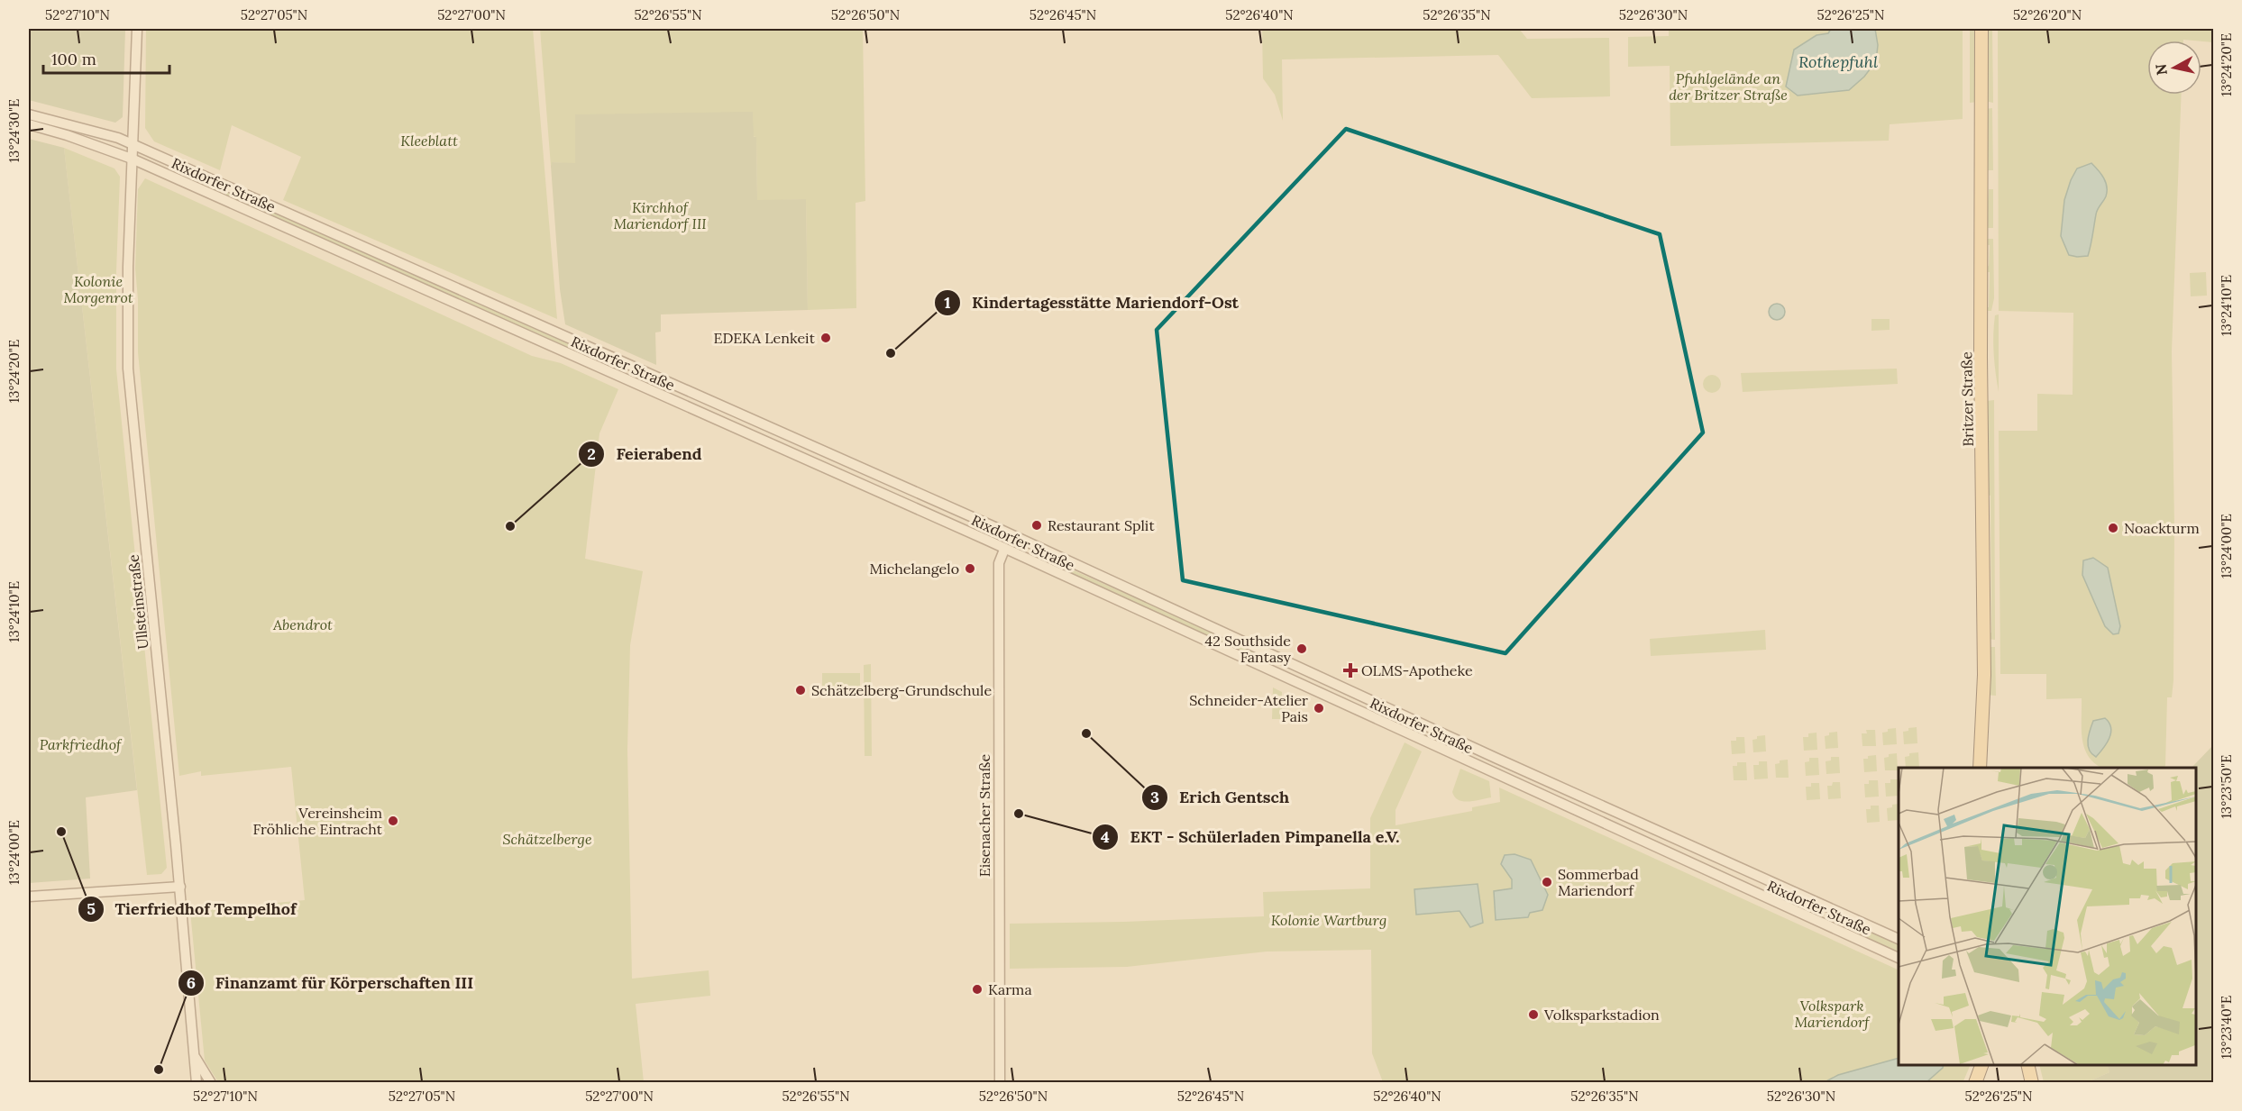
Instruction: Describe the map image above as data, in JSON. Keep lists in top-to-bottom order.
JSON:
{
  "streets": {
    "main road": ["Britzer Straße"],
    "street": ["Rixdorfer Straße", "Ullsteinstraße", "Eisenacher Straße"]
  },
  "crossings": [
    ["Rixdorfer Straße", "Ullsteinstraße"],
    ["Rixdorfer Straße", "Eisenacher Straße"]
  ],
  "water": ["Rothepfuhl"],
  "parks": [
    "Pfuhlgelände an der Britzer Straße",
    "Kleeblatt",
    "Kirchhof Mariendorf III",
    "Kolonie Morgenrot",
    "Abendrot",
    "Parkfriedhof",
    "Schätzelberge",
    "Kolonie Wartburg",
    "Volkspark Mariendorf"
  ],
  "places": {
    "other": [
      "EDEKA Lenkeit",
      "Kindertagesstätte Mariendorf-Ost",
      "Restaurant Split",
      "Feierabend",
      "Noackturm",
      "Michelangelo",
      "42 Southside Fantasy",
      "Schätzelberg-Grundschule",
      "Schneider-Atelier Pais",
      "Erich Gentsch",
      "EKT - Schülerladen Pimpanella e.V.",
      "Vereinsheim Fröhliche Eintracht",
      "Tierfriedhof Tempelhof",
      "Sommerbad Mariendorf",
      "Karma",
      "Volksparkstadion",
      "Finanzamt für Körperschaften III"
    ],
    "health": ["OLMS-Apotheke"]
  },
  "scale_bar": "100 m",
  "north": "left",
  "coordinates": [
    "52°27'10\"N",
    "52°27'05\"N",
    "52°27'00\"N",
    "52°26'55\"N",
    "52°26'50\"N",
    "52°26'45\"N",
    "52°26'40\"N",
    "52°26'35\"N",
    "52°26'30\"N",
    "52°26'25\"N",
    "52°26'20\"N",
    "13°24'20\"E",
    "13°24'30\"E",
    "13°24'10\"E",
    "13°24'00\"E",
    "13°23'50\"E",
    "13°23'40\"E"
  ]
}
